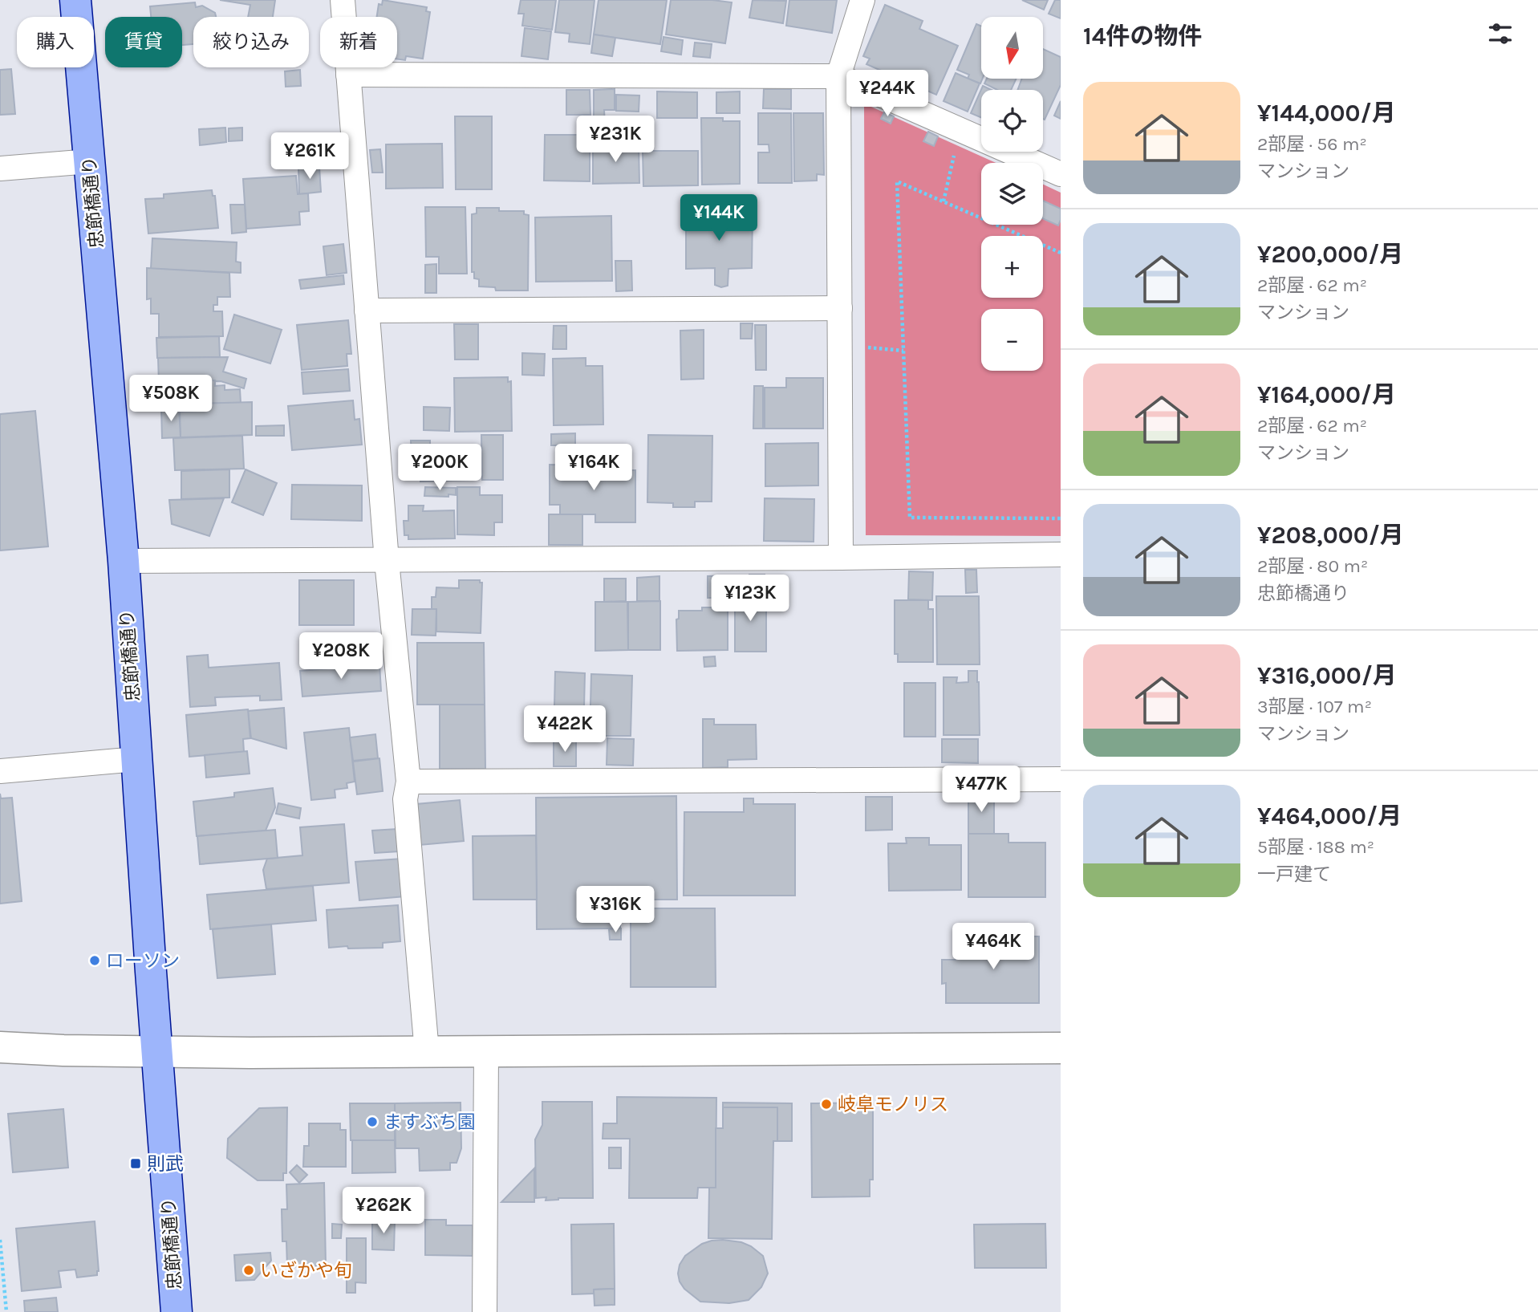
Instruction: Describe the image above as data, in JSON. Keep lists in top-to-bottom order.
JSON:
{
  "streets": {
    "main road": ["忠節橋通り"]
  },
  "places": {
    "other": [
      "ローソン",
      "岐阜モノリス",
      "ますぶち園",
      "いざかや旬"
    ],
    "transit": ["則武"]
  },
  "north": "bottom",
  "page": {
    "heading": "14件の物件",
    "map_buttons": ["+", "−"],
    "chip": [
      "購入",
      "賃貸",
      "絞り込み",
      "新着"
    ],
    "list": [
      {
        "name": "¥144,000/月",
        "note": "2部屋 · 56 m² · マンション"
      },
      {
        "name": "¥200,000/月",
        "note": "2部屋 · 62 m² · マンション"
      },
      {
        "name": "¥164,000/月",
        "note": "2部屋 · 62 m² · マンション"
      },
      {
        "name": "¥208,000/月",
        "note": "2部屋 · 80 m² · 忠節橋通り"
      },
      {
        "name": "¥316,000/月",
        "note": "3部屋 · 107 m² · マンション"
      },
      {
        "name": "¥464,000/月",
        "note": "5部屋 · 188 m² · 一戸建て"
      }
    ],
    "price": [
      "¥244K",
      "¥231K",
      "¥261K",
      "¥144K",
      "¥508K",
      "¥200K",
      "¥164K",
      "¥123K",
      "¥208K",
      "¥422K",
      "¥477K",
      "¥316K",
      "¥464K",
      "¥262K"
    ]
  }
}
